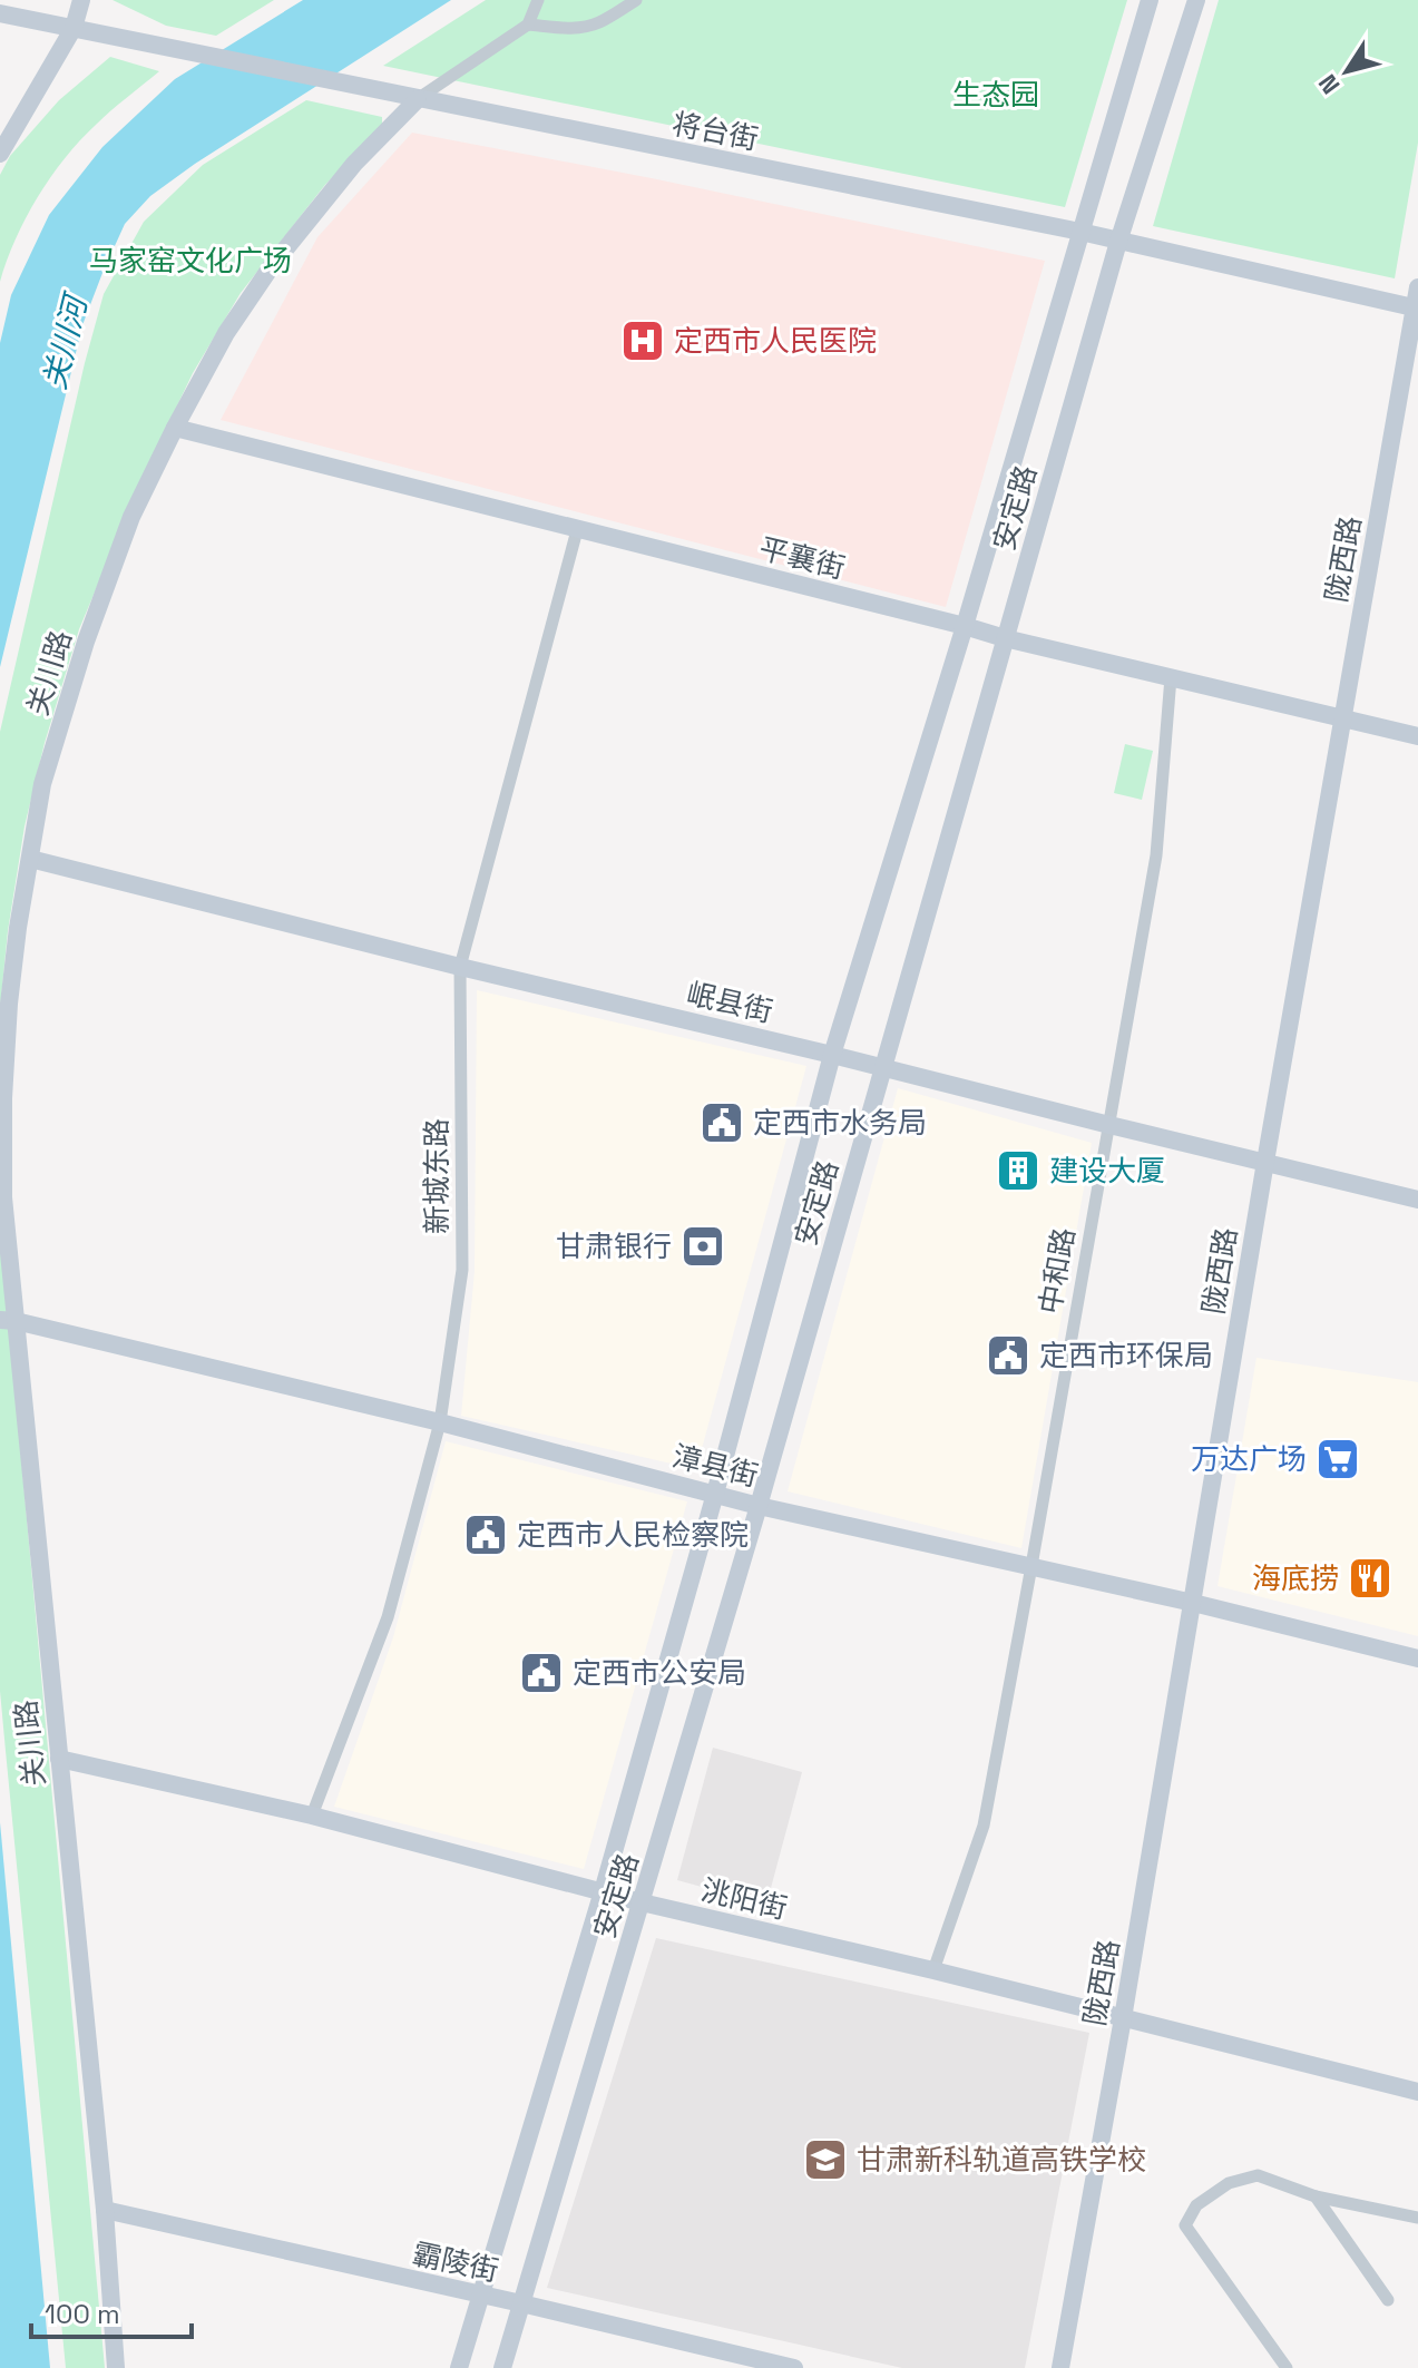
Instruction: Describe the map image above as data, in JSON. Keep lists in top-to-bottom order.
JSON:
{
  "streets": {
    "street": [
      "将台街",
      "安定路",
      "平襄街",
      "陇西路",
      "关川路",
      "岷县街",
      "新城东路",
      "中和路",
      "漳县街",
      "洮阳街",
      "霸陵街"
    ]
  },
  "crossings": [
    ["将台街", "安定路"],
    ["将台街", "陇西路"],
    ["将台街", "关川路"],
    ["安定路", "平襄街"],
    ["安定路", "岷县街"],
    ["安定路", "漳县街"],
    ["安定路", "洮阳街"],
    ["安定路", "霸陵街"],
    ["平襄街", "陇西路"],
    ["平襄街", "关川路"],
    ["平襄街", "新城东路"],
    ["平襄街", "中和路"],
    ["陇西路", "岷县街"],
    ["陇西路", "漳县街"],
    ["陇西路", "洮阳街"],
    ["关川路", "岷县街"],
    ["关川路", "漳县街"],
    ["关川路", "洮阳街"],
    ["关川路", "霸陵街"],
    ["岷县街", "新城东路"],
    ["岷县街", "中和路"],
    ["新城东路", "漳县街"],
    ["新城东路", "洮阳街"],
    ["中和路", "漳县街"],
    ["中和路", "洮阳街"]
  ],
  "water": ["关川河"],
  "parks": ["生态园", "马家窑文化广场"],
  "places": {
    "hospital": ["定西市人民医院"],
    "public building": [
      "定西市水务局",
      "定西市环保局",
      "定西市人民检察院",
      "定西市公安局"
    ],
    "building": ["建设大厦"],
    "bank": ["甘肃银行"],
    "supermarket": ["万达广场"],
    "restaurant": ["海底捞"],
    "school or university": ["甘肃新科轨道高铁学校"]
  },
  "scale_bar": "100 m",
  "north": "bottom left"
}
